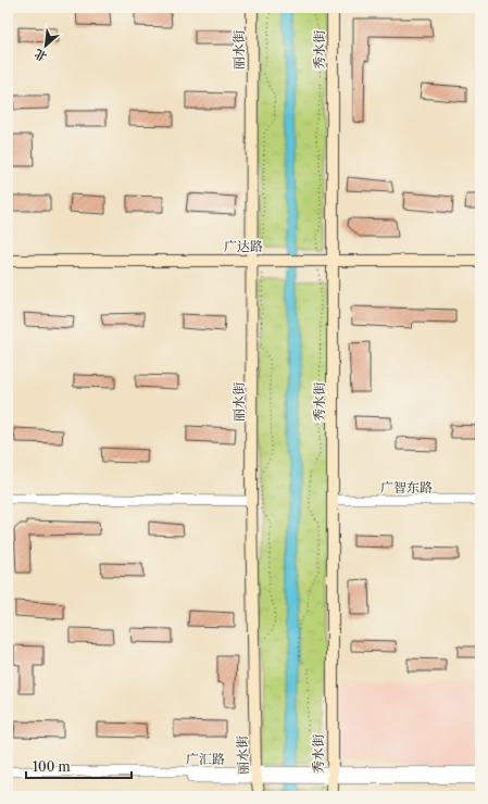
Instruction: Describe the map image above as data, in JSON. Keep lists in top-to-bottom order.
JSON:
{
  "streets": {
    "main road": ["丽水街", "秀水街", "广达路"],
    "street": ["广智东路", "广汇路"]
  },
  "crossings": [
    ["丽水街", "广达路"],
    ["丽水街", "广汇路"],
    ["秀水街", "广达路"],
    ["秀水街", "广智东路"],
    ["秀水街", "广汇路"]
  ],
  "scale_bar": "100 m",
  "north": "bottom left"
}
